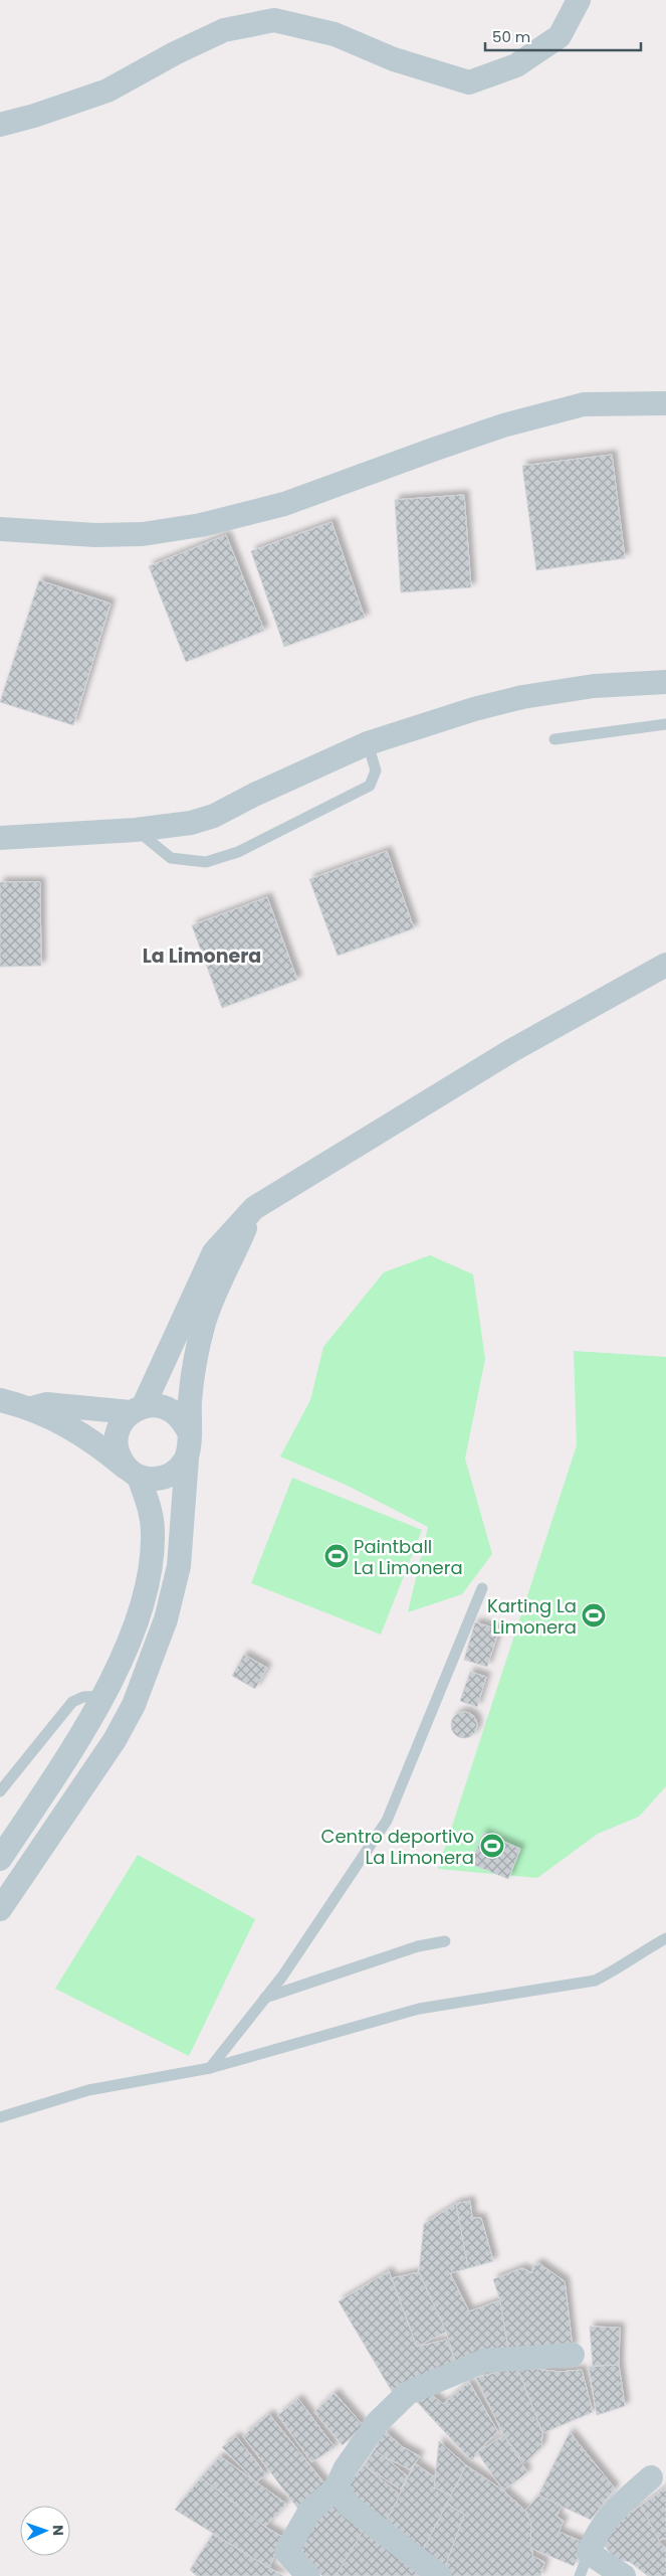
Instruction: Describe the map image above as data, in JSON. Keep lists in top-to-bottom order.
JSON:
{
  "districts": ["La Limonera"],
  "places": {
    "sports": ["Paintball La Limonera", "Karting La Limonera", "Centro deportivo La Limonera"]
  },
  "scale_bar": "50 m",
  "north": "right"
}
